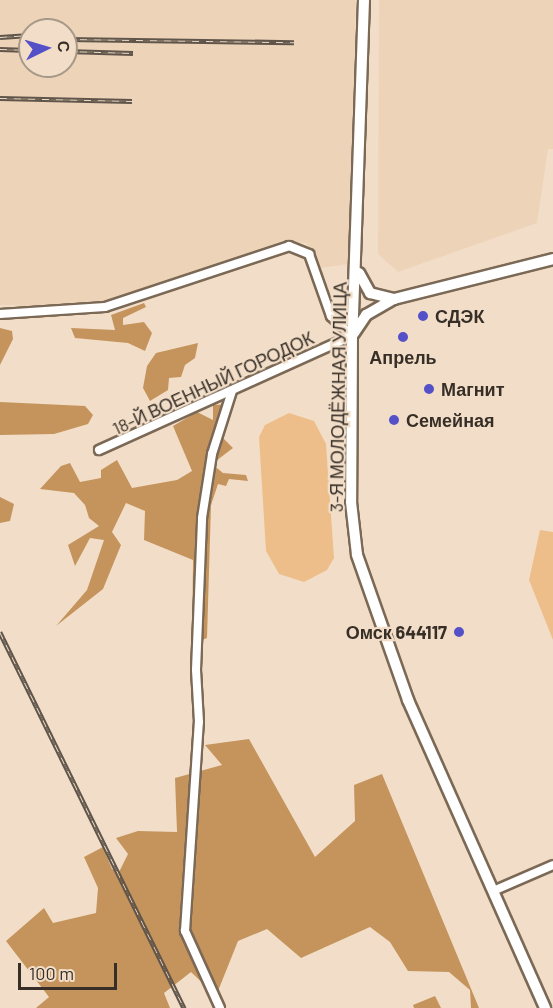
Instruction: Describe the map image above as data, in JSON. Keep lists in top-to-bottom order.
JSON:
{
  "streets": {
    "main road": ["3-Я МОЛОДЁЖНАЯ УЛИЦА"],
    "street": ["18-Й ВОЕННЫЙ ГОРОДОК"]
  },
  "crossings": [
    ["18-Й ВОЕННЫЙ ГОРОДОК", "3-Я МОЛОДЁЖНАЯ УЛИЦА"]
  ],
  "places": [
    "СДЭК",
    "Апрель",
    "Магнит",
    "Семейная",
    "Омск 644117"
  ],
  "scale_bar": "100 m",
  "north": "right"
}
